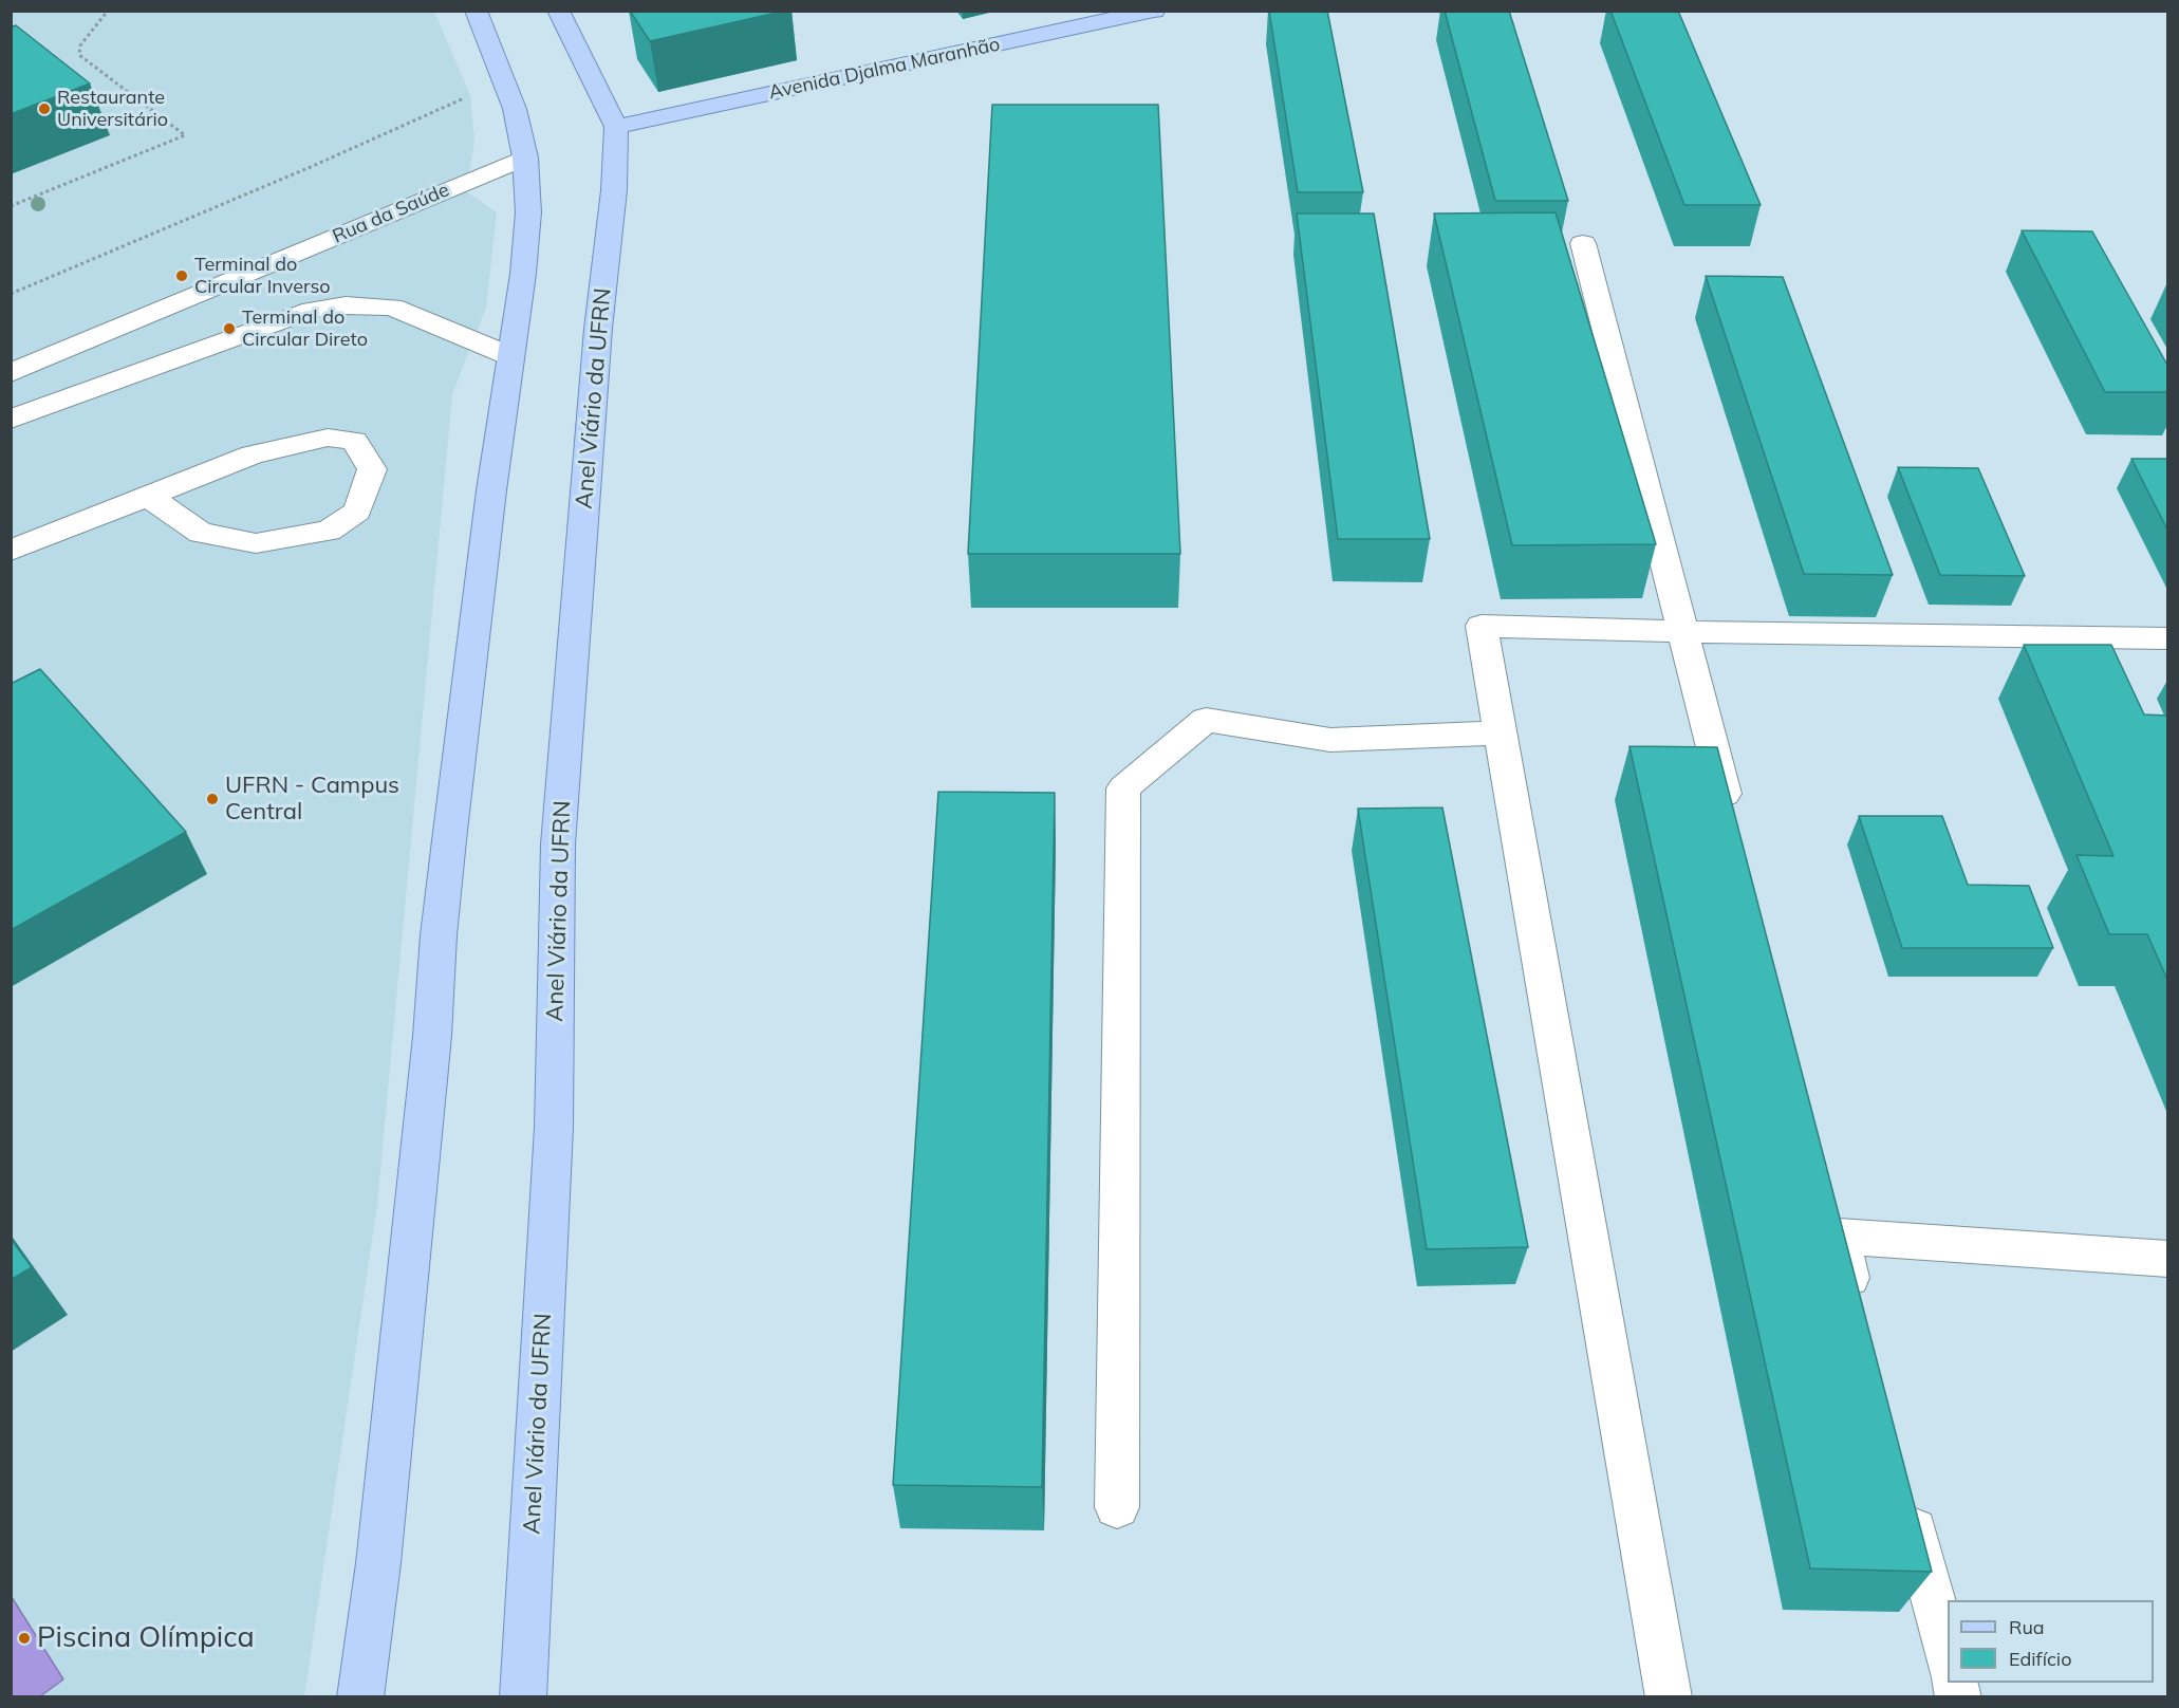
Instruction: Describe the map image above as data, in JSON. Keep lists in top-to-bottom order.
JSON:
{
  "streets": {
    "main road": ["Avenida Djalma Maranhão", "Anel Viário da UFRN"],
    "lane": ["Rua da Saúde"]
  },
  "crossings": [
    ["Avenida Djalma Maranhão", "Anel Viário da UFRN"]
  ],
  "places": [
    "Restaurante Universitário",
    "Terminal do Circular Inverso",
    "Terminal do Circular Direto",
    "UFRN - Campus Central",
    "Piscina Olímpica"
  ],
  "legend": ["Rua", "Edifício"]
}
